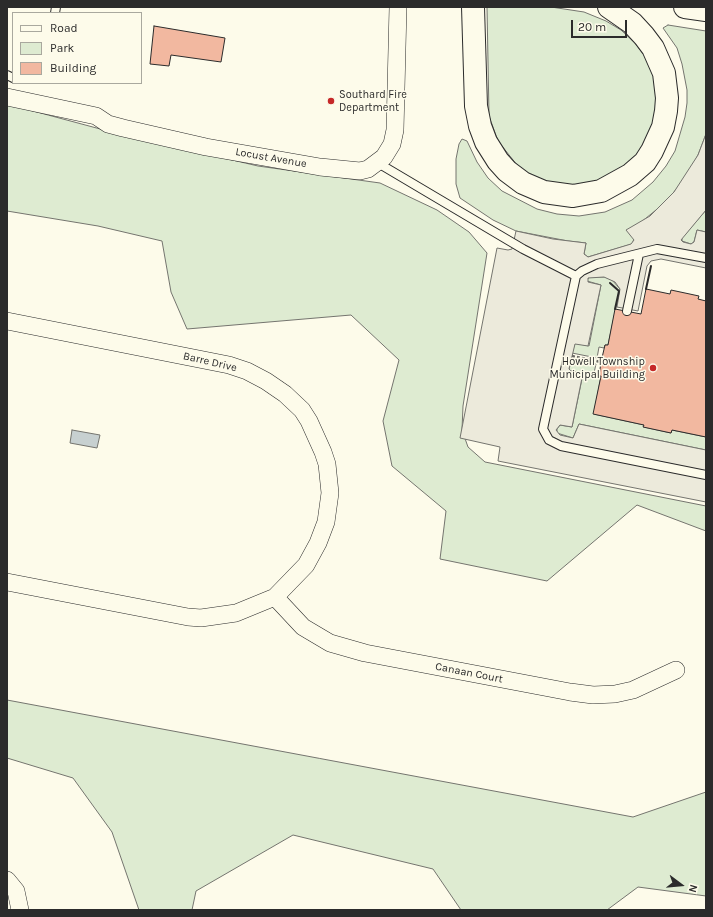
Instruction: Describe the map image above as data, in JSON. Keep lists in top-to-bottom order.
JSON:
{
  "streets": {
    "street": ["Locust Avenue", "Barre Drive", "Canaan Court"]
  },
  "crossings": [
    ["Barre Drive", "Canaan Court"]
  ],
  "places": ["Southard Fire Department", "Howell Township Municipal Building"],
  "legend": ["Road", "Park", "Building"],
  "scale_bar": "20 m",
  "north": "right"
}
